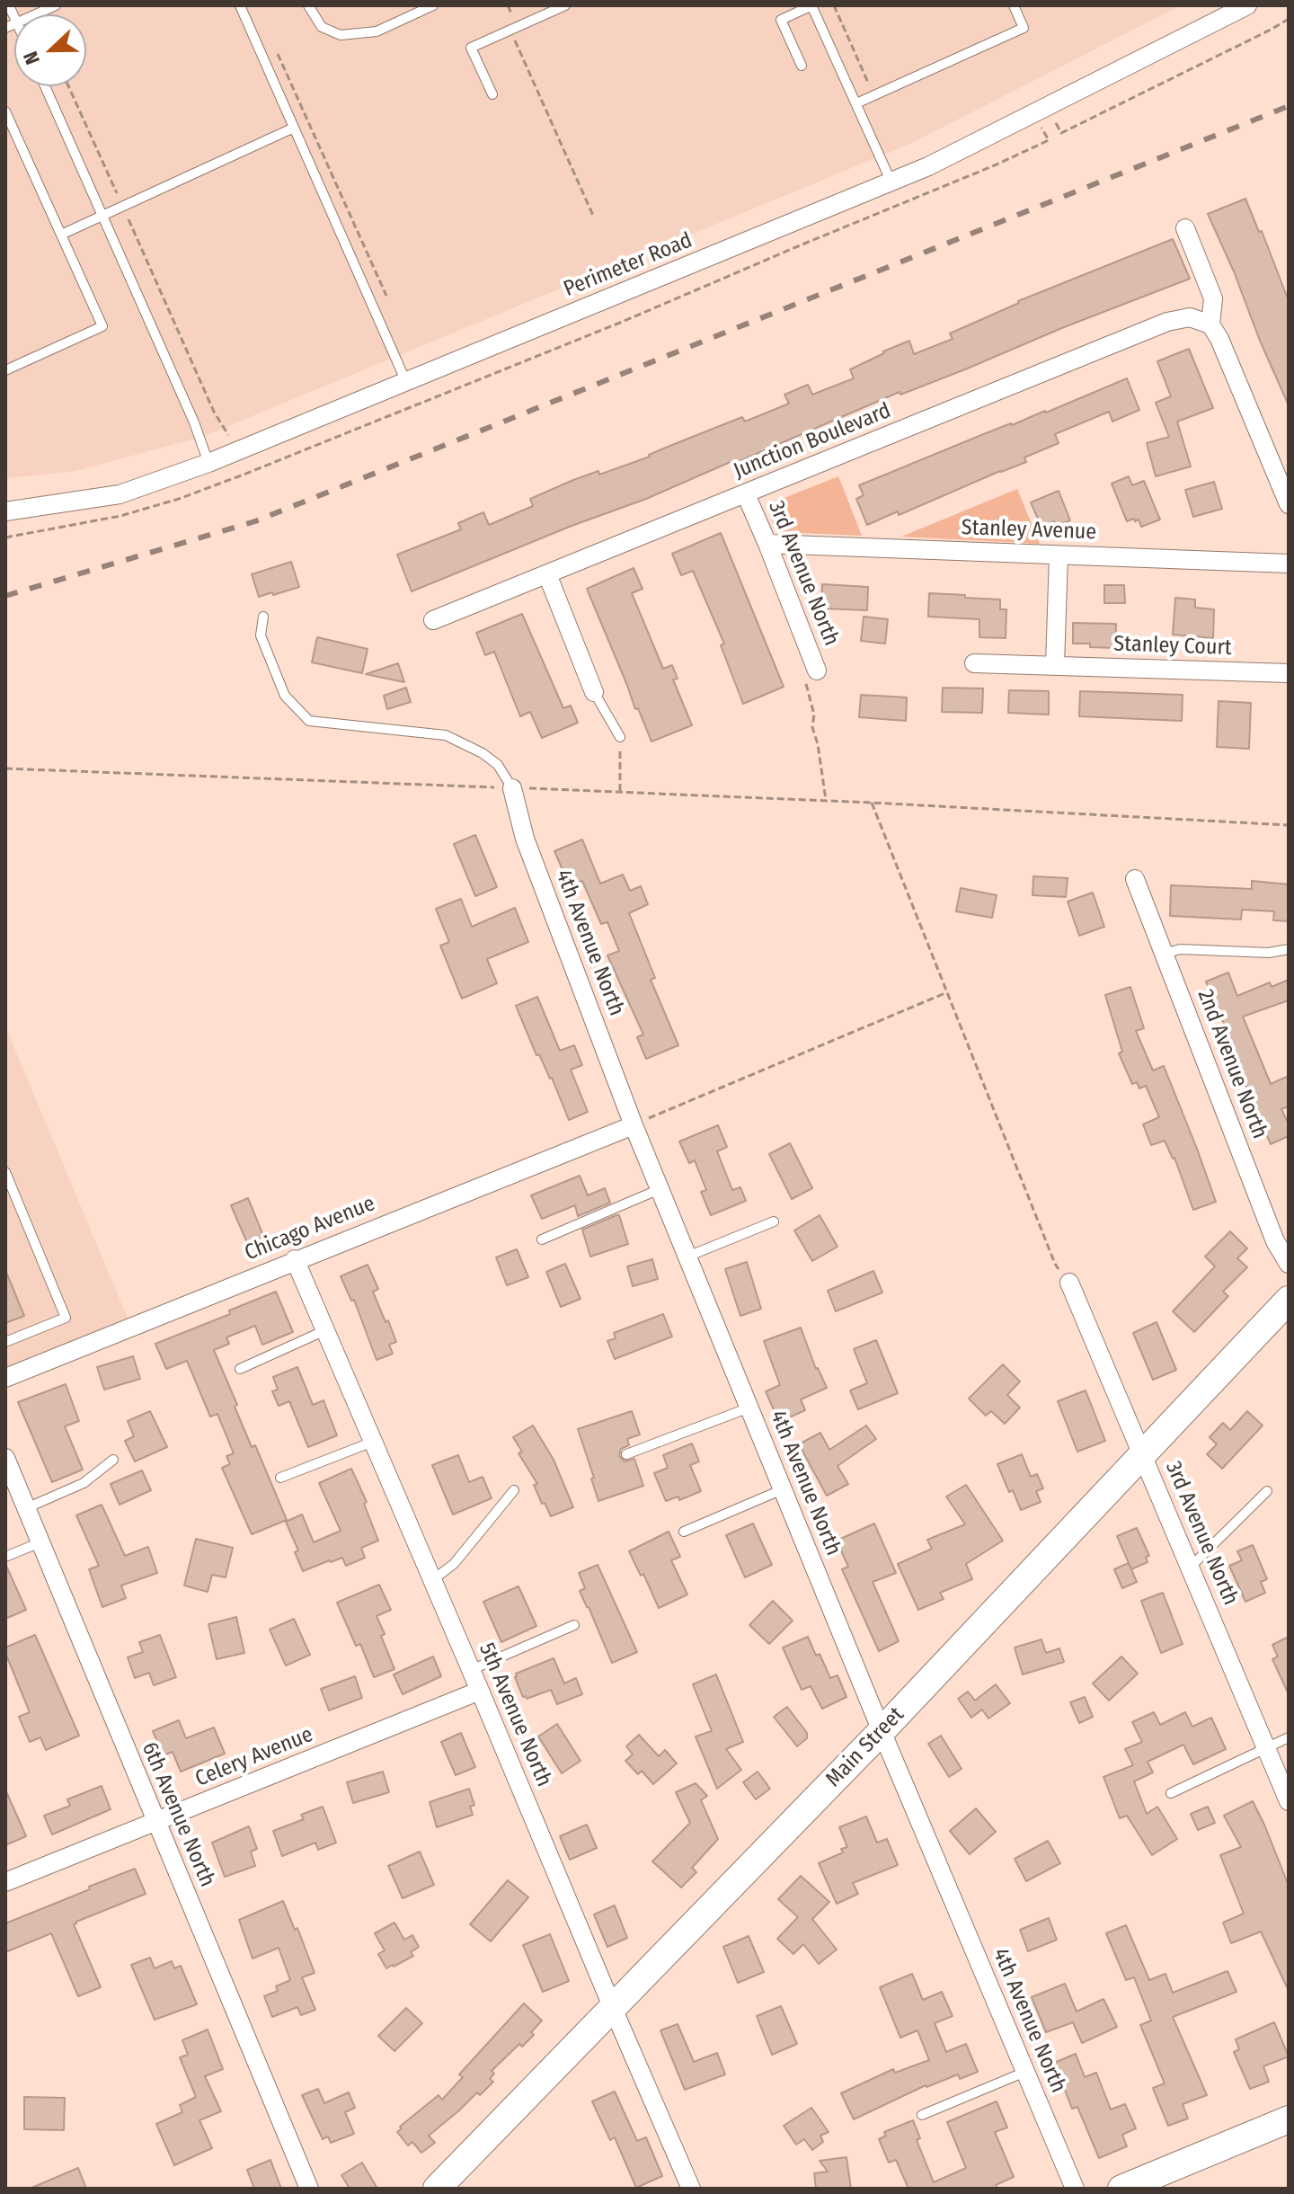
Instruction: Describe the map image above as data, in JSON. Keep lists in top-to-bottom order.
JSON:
{
  "streets": {
    "street": [
      "Perimeter Road",
      "Junction Boulevard",
      "Stanley Avenue",
      "3rd Avenue North",
      "Stanley Court",
      "4th Avenue North",
      "2nd Avenue North",
      "Chicago Avenue",
      "5th Avenue North",
      "Main Street",
      "Celery Avenue",
      "6th Avenue North"
    ]
  },
  "crossings": [
    ["Junction Boulevard", "3rd Avenue North"],
    ["Stanley Avenue", "3rd Avenue North"],
    ["3rd Avenue North", "Main Street"],
    ["4th Avenue North", "Chicago Avenue"],
    ["4th Avenue North", "Main Street"],
    ["Chicago Avenue", "5th Avenue North"],
    ["5th Avenue North", "Main Street"],
    ["5th Avenue North", "Celery Avenue"],
    ["Celery Avenue", "6th Avenue North"]
  ],
  "north": "left"
}
